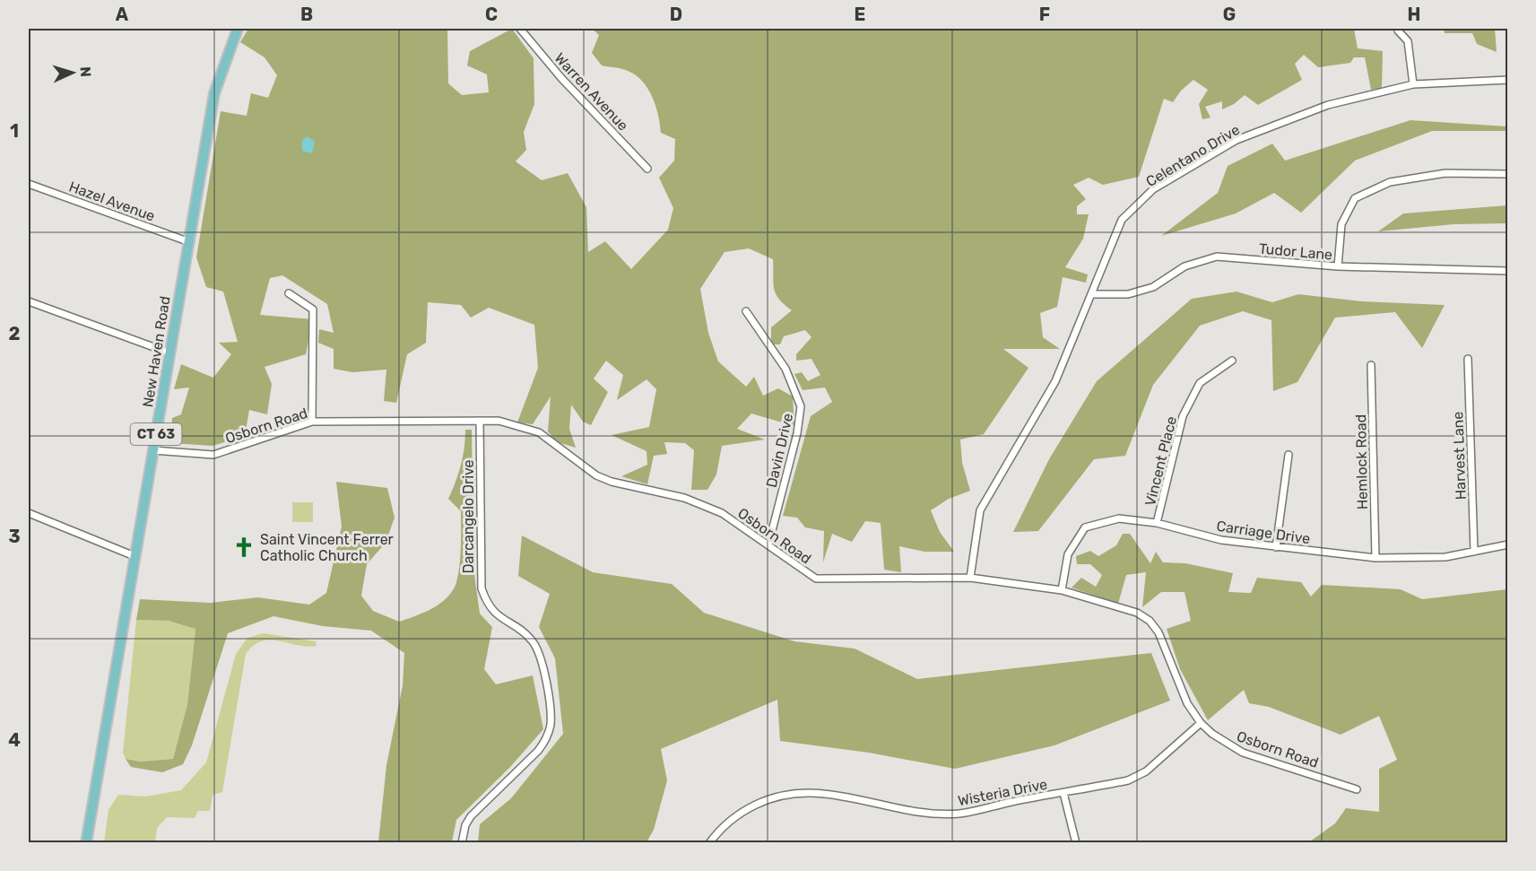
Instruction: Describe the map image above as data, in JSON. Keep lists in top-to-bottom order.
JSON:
{
  "streets": {
    "main road": ["New Haven Road", "CT 63"],
    "street": [
      "Warren Avenue",
      "Celentano Drive",
      "Hazel Avenue",
      "Tudor Lane",
      "Osborn Road",
      "Davin Drive",
      "Harvest Lane",
      "Vincent Place",
      "Hemlock Road",
      "Darcangelo Drive",
      "Carriage Drive",
      "Wisteria Drive"
    ]
  },
  "crossings": [
    ["Celentano Drive", "Tudor Lane"],
    ["Celentano Drive", "Osborn Road"],
    ["Hazel Avenue", "New Haven Road"],
    ["New Haven Road", "Osborn Road"],
    ["Osborn Road", "Davin Drive"],
    ["Osborn Road", "Darcangelo Drive"],
    ["Osborn Road", "Carriage Drive"],
    ["Osborn Road", "Wisteria Drive"],
    ["Harvest Lane", "Carriage Drive"],
    ["Vincent Place", "Carriage Drive"],
    ["Hemlock Road", "Carriage Drive"]
  ],
  "places": {
    "church": ["Saint Vincent Ferrer Catholic Church"]
  },
  "north": "right",
  "grid": {
    "columns": [
      "A",
      "B",
      "C",
      "D",
      "E",
      "F",
      "G",
      "H"
    ],
    "rows": [
      "1",
      "2",
      "3",
      "4"
    ]
  }
}
